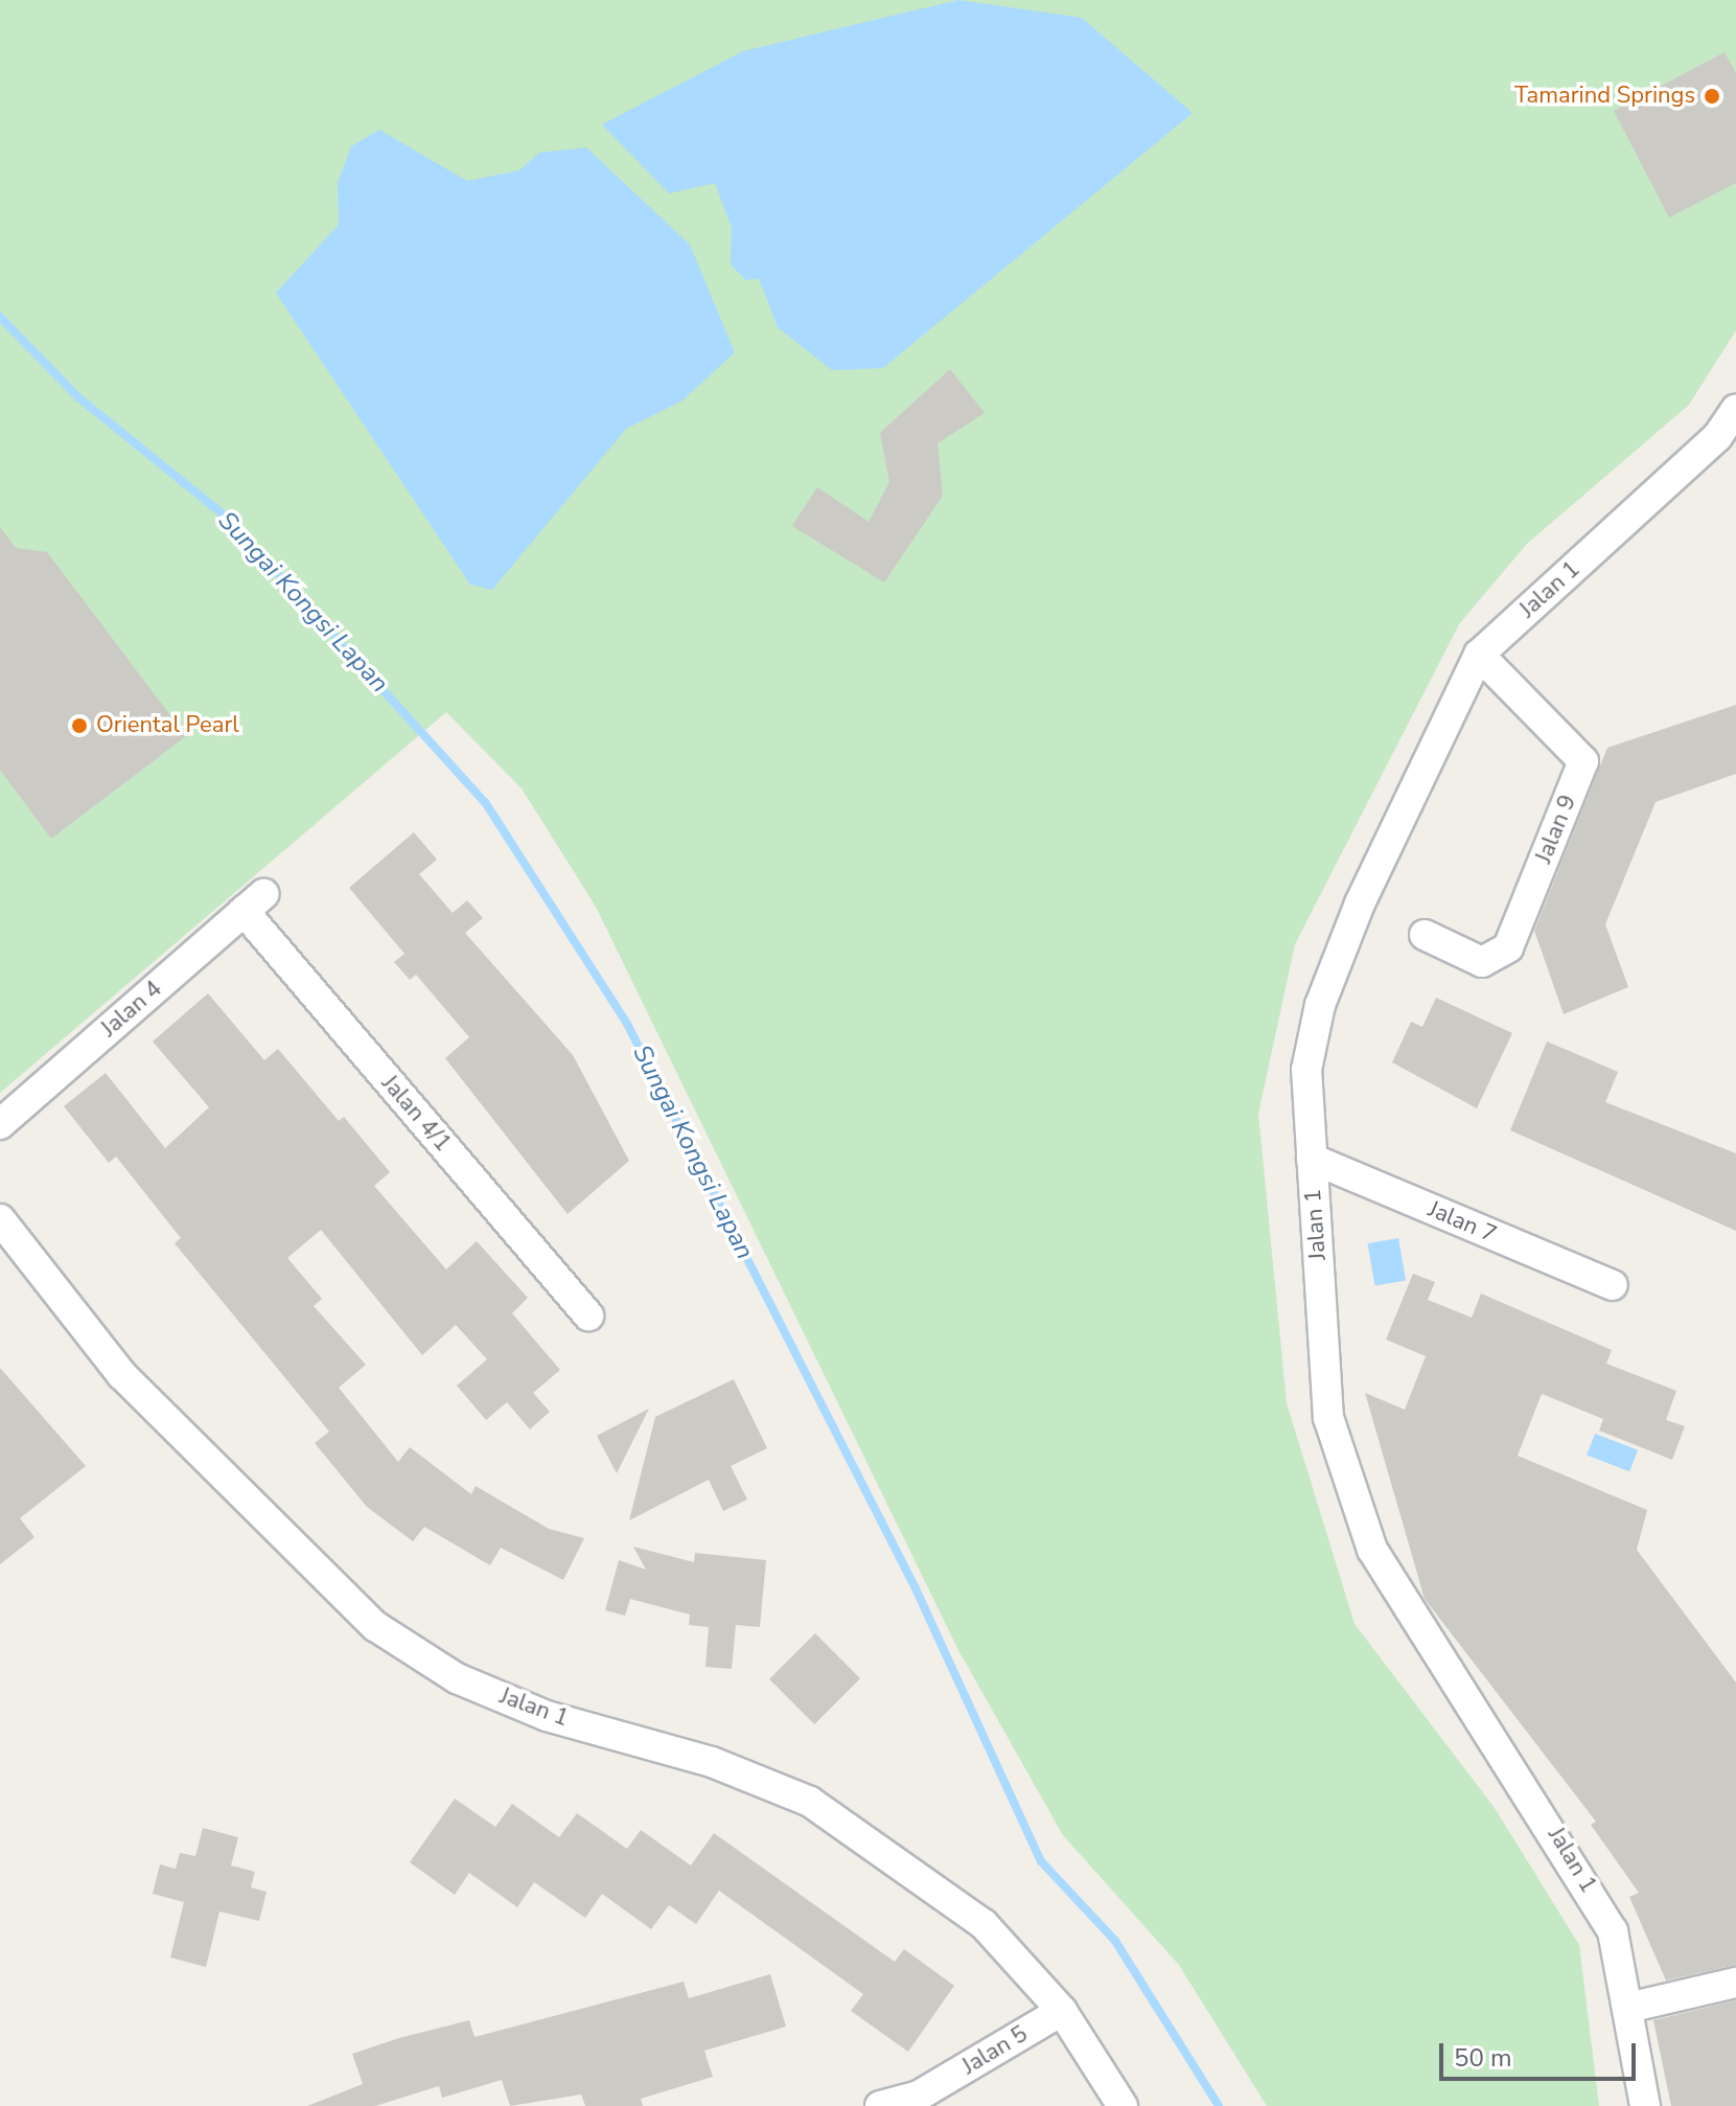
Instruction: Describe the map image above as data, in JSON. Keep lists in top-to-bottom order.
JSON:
{
  "streets": {
    "street": [
      "Jalan 1",
      "Jalan 9",
      "Jalan 4",
      "Jalan 4/1",
      "Jalan 7",
      "Jalan 5"
    ]
  },
  "crossings": [
    ["Jalan 1", "Jalan 9"],
    ["Jalan 1", "Jalan 7"],
    ["Jalan 1", "Jalan 5"],
    ["Jalan 4", "Jalan 4/1"]
  ],
  "water": ["Sungai Kongsi Lapan"],
  "places": ["Tamarind Springs", "Oriental Pearl"],
  "scale_bar": "50 m"
}
